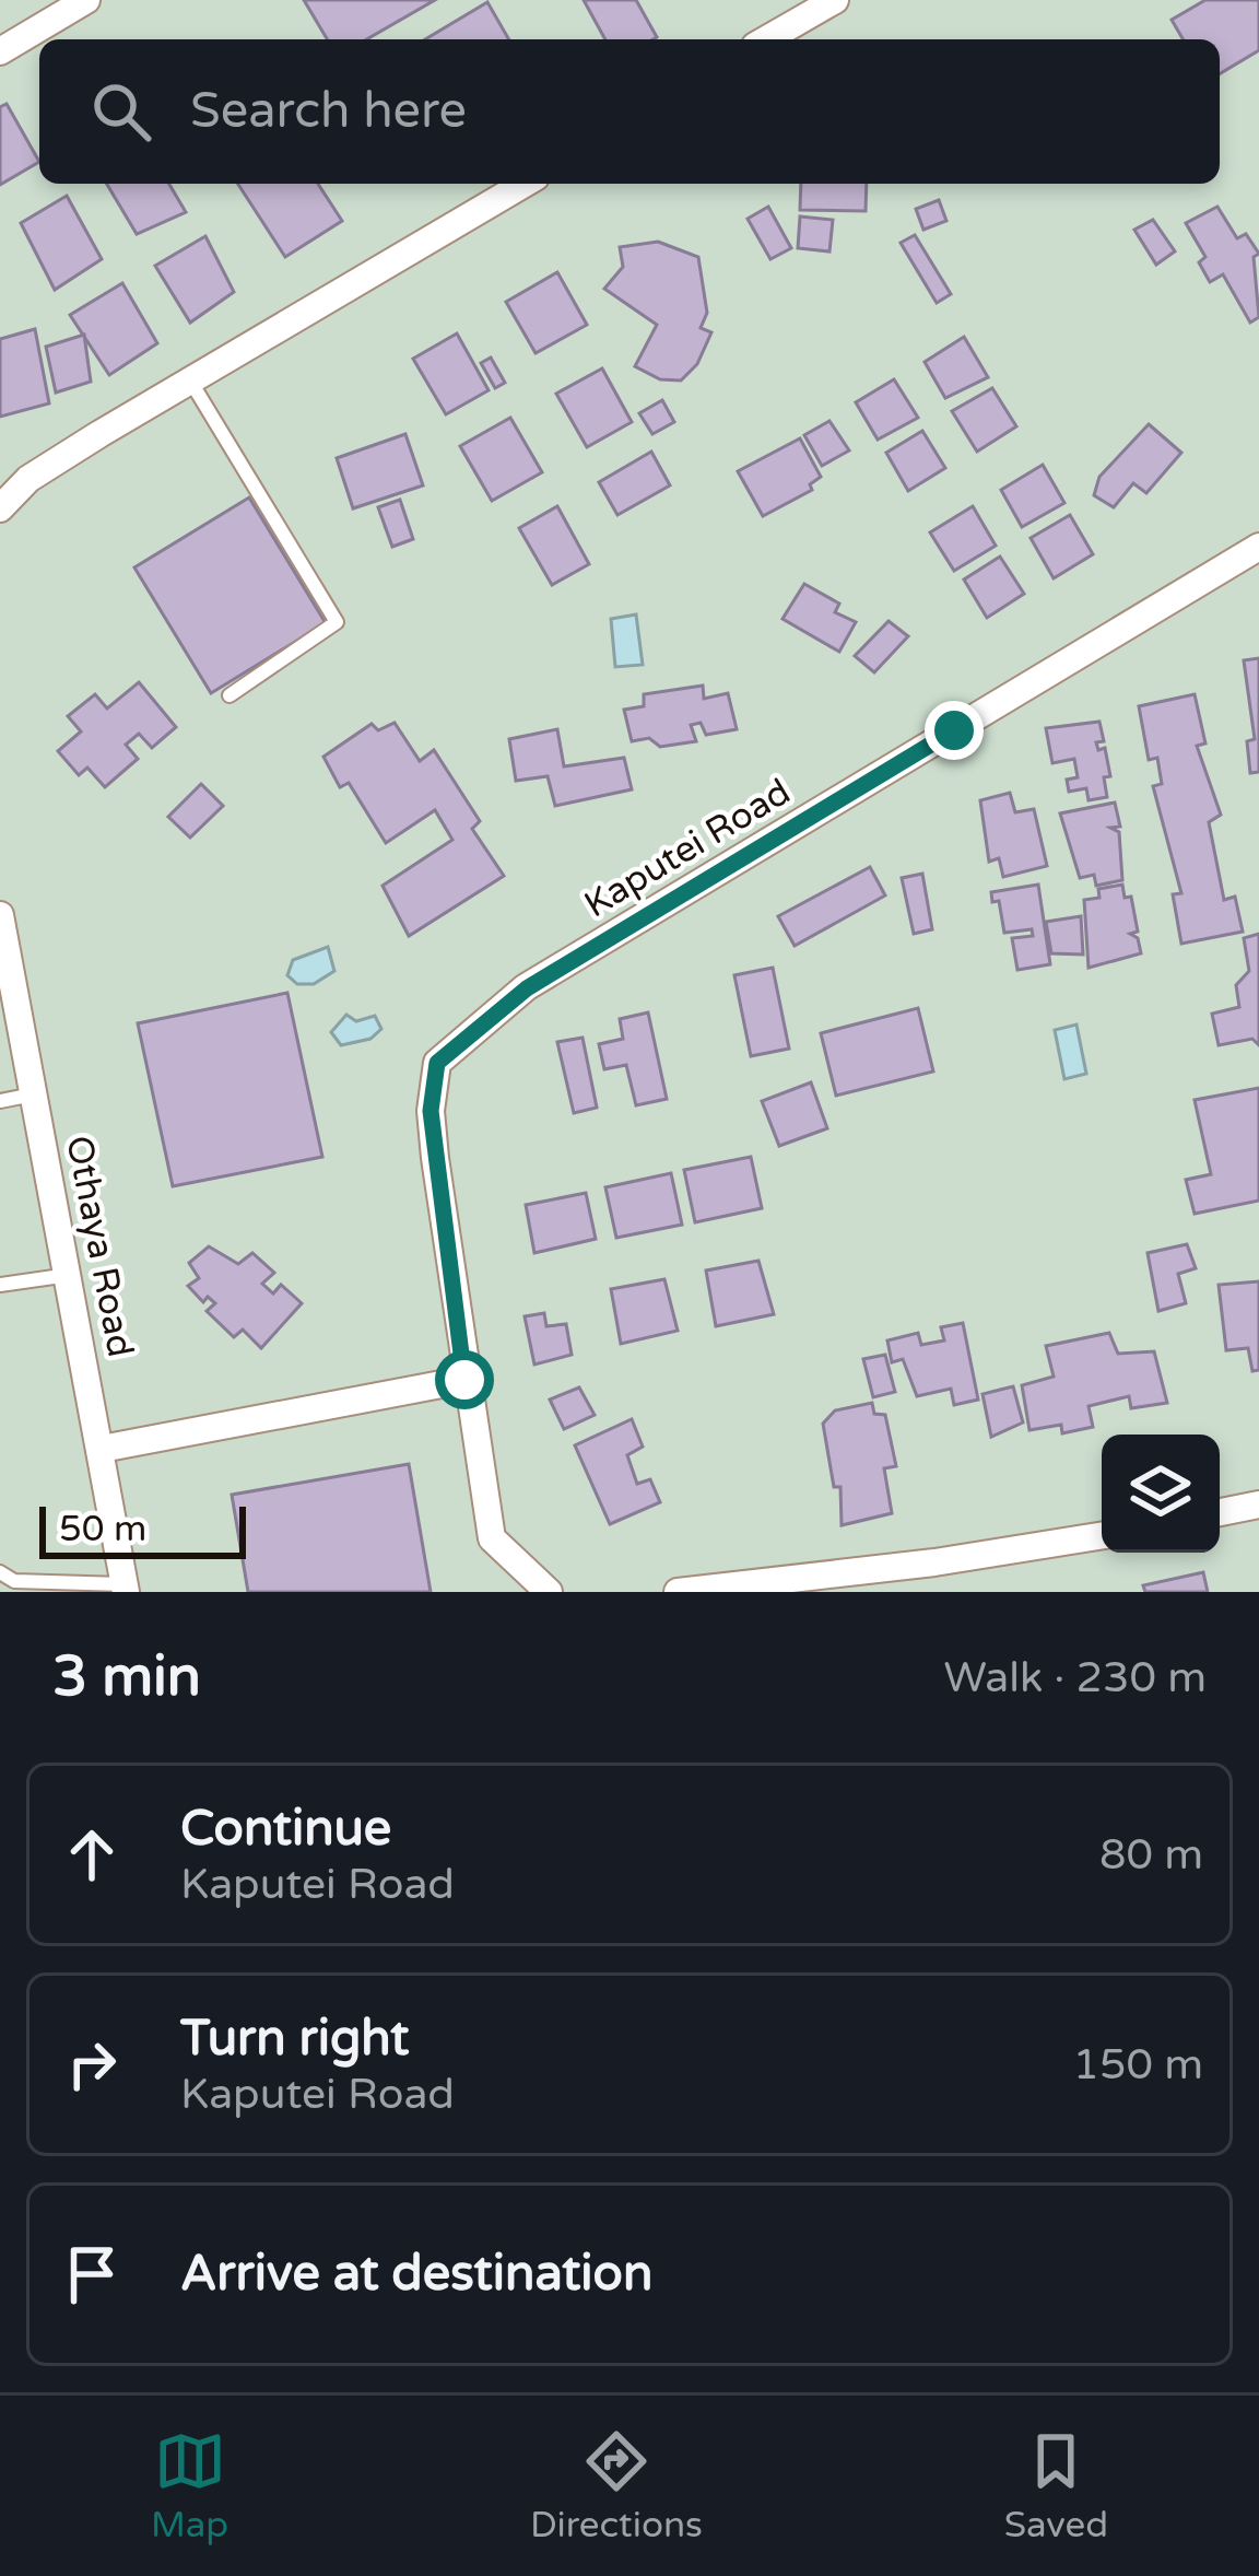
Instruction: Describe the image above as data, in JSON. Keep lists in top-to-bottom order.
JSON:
{
  "streets": {
    "street": ["Kaputei Road", "Othaya Road"]
  },
  "scale_bar": "50 m",
  "page": {
    "search": "Search here",
    "scale": "50 m",
    "heading": ["3 min", "Walk · 230 m"],
    "list": [
      ["Continue", "Kaputei Road", "80 m"],
      ["Turn right", "Kaputei Road", "150 m"],
      "Arrive at destination"
    ],
    "nav": ["Map", "Directions", "Saved"]
  }
}
